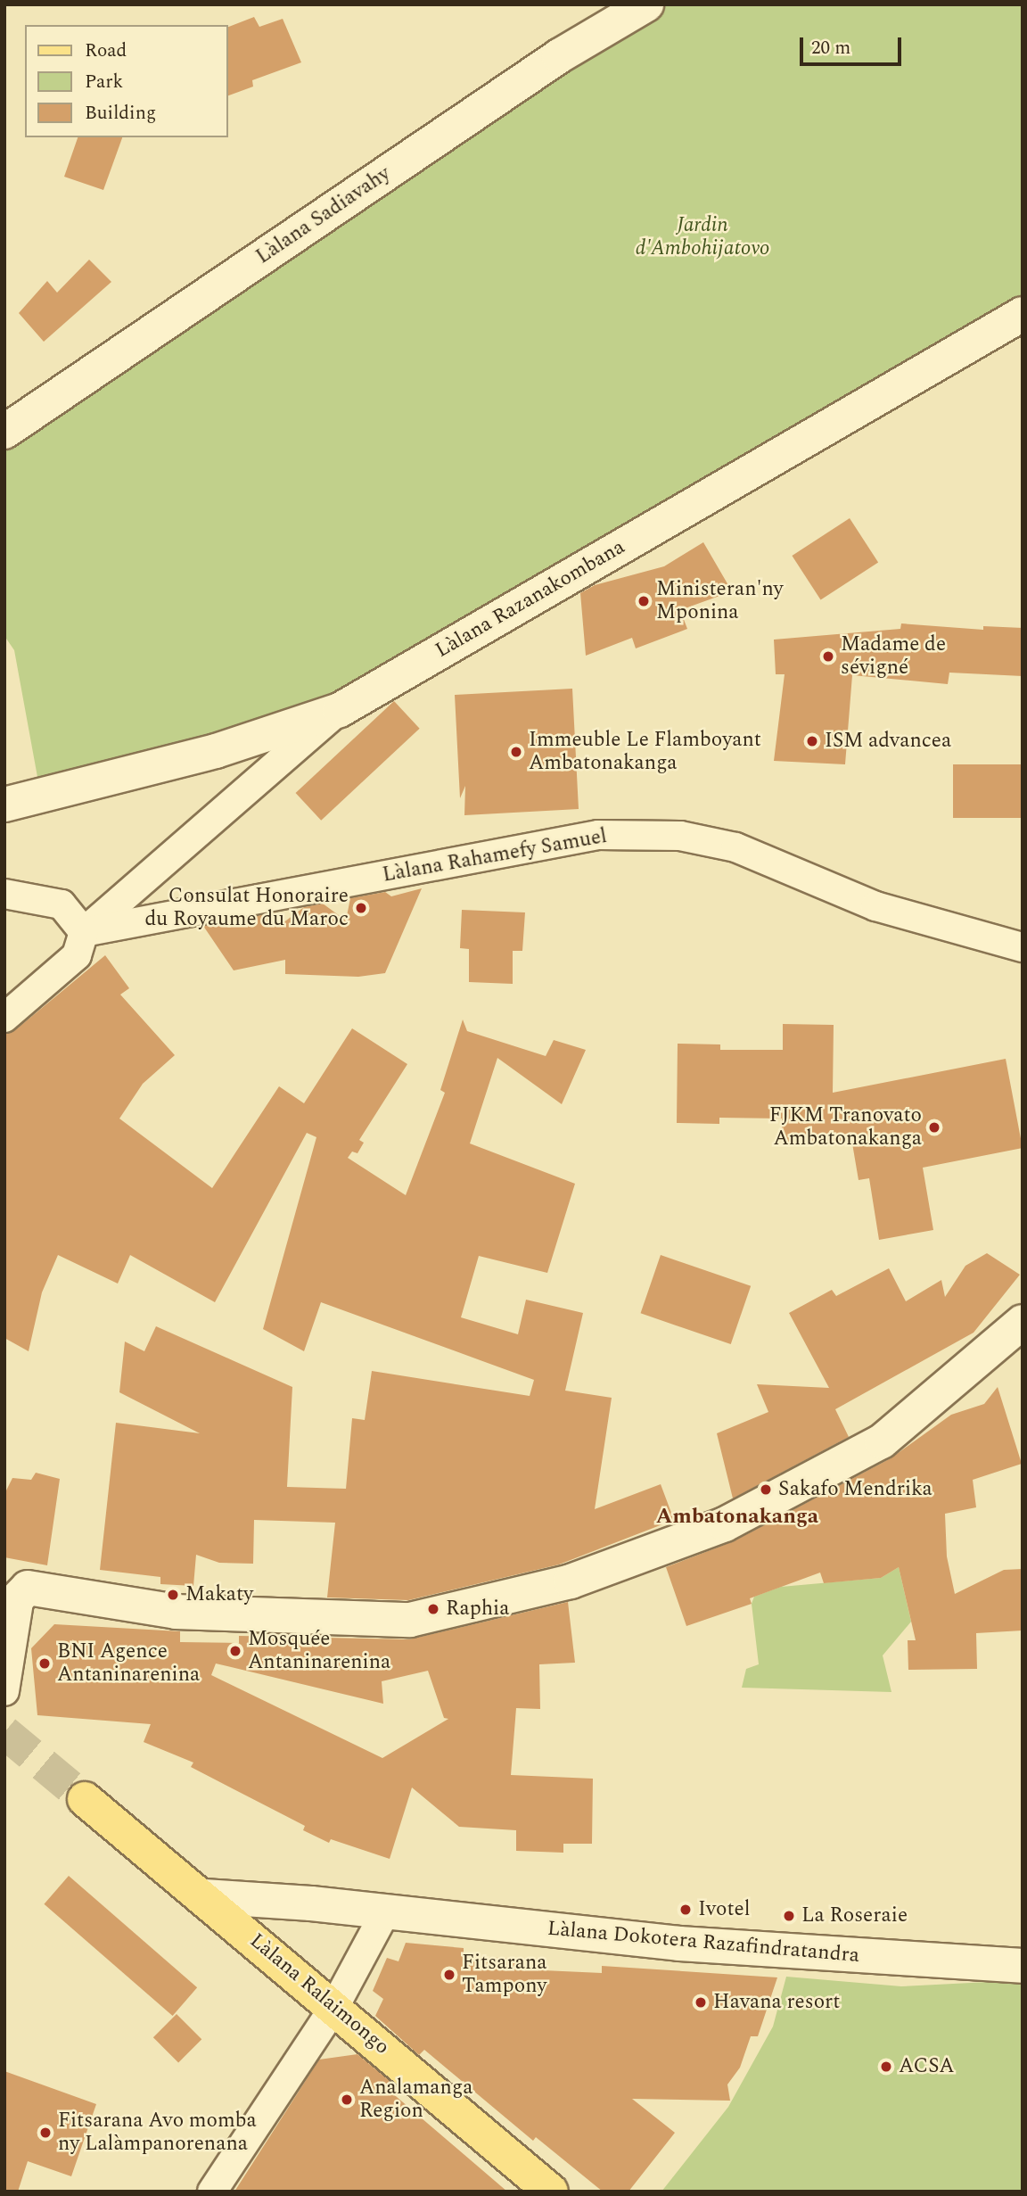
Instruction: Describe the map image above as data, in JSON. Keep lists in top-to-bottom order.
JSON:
{
  "streets": {
    "main road": [
      "Làlana Sadiavahy",
      "Làlana Razanakombana",
      "Làlana Dokotera Razafindratandra",
      "Làlana Ralaimongo"
    ],
    "street": ["Làlana Rahamefy Samuel"]
  },
  "crossings": [
    ["Làlana Dokotera Razafindratandra", "Làlana Ralaimongo"]
  ],
  "districts": ["Ambatonakanga"],
  "parks": ["Jardin d'Ambohijatovo"],
  "places": [
    "Ministeran'ny Mponina",
    "Madame de sévigné",
    "ISM advancea",
    "Immeuble Le Flamboyant Ambatonakanga",
    "Consulat Honoraire du Royaume du Maroc",
    "FJKM Tranovato Ambatonakanga",
    "Sakafo Mendrika",
    "Makaty",
    "Raphia",
    "Mosquée Antaninarenina",
    "BNI Agence Antaninarenina",
    "Ivotel",
    "La Roseraie",
    "Fitsarana Tampony",
    "Havana resort",
    "ACSA",
    "Analamanga Region",
    "Fitsarana Avo momba ny Lalàmpanorenana"
  ],
  "legend": ["Road", "Park", "Building"],
  "scale_bar": "20 m"
}
